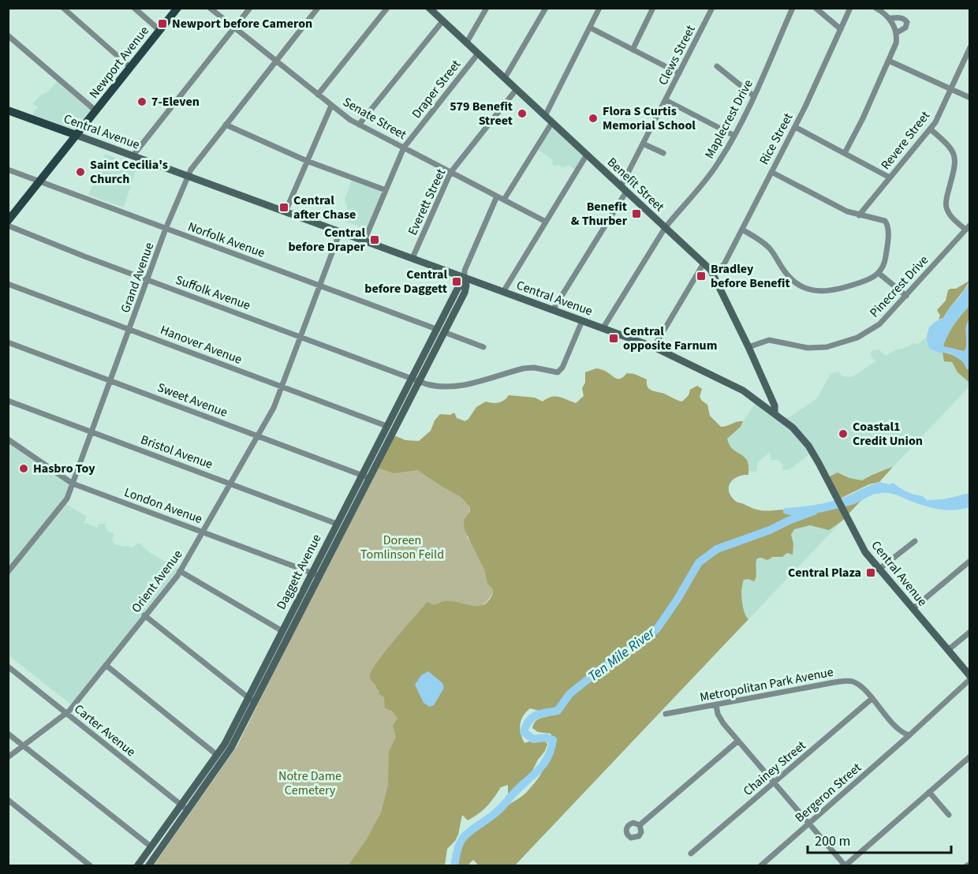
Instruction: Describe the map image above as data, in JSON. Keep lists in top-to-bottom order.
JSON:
{
  "streets": {
    "main road": ["Newport Avenue", "Central Avenue"],
    "street": [
      "Clews Street",
      "Draper Street",
      "Senate Street",
      "Maplecrest Drive",
      "Rice Street",
      "Revere Street",
      "Benefit Street",
      "Everett Street",
      "Norfolk Avenue",
      "Grand Avenue",
      "Pinecrest Drive",
      "Suffolk Avenue",
      "Hanover Avenue",
      "Sweet Avenue",
      "Bristol Avenue",
      "London Avenue",
      "Daggett Avenue",
      "Orient Avenue",
      "Metropolitan Park Avenue",
      "Carter Avenue",
      "Chainey Street",
      "Bergeron Street"
    ]
  },
  "crossings": [
    ["Clews Street", "Central Avenue"],
    ["Clews Street", "Benefit Street"],
    ["Newport Avenue", "Central Avenue"],
    ["Newport Avenue", "Norfolk Avenue"],
    ["Draper Street", "Senate Street"],
    ["Draper Street", "Central Avenue"],
    ["Draper Street", "Benefit Street"],
    ["Senate Street", "Everett Street"],
    ["Senate Street", "Grand Avenue"],
    ["Senate Street", "Daggett Avenue"],
    ["Maplecrest Drive", "Central Avenue"],
    ["Maplecrest Drive", "Benefit Street"],
    ["Central Avenue", "Benefit Street"],
    ["Central Avenue", "Everett Street"],
    ["Central Avenue", "Grand Avenue"],
    ["Central Avenue", "Suffolk Avenue"],
    ["Central Avenue", "Daggett Avenue"],
    ["Central Avenue", "Orient Avenue"],
    ["Rice Street", "Benefit Street"],
    ["Benefit Street", "Everett Street"],
    ["Benefit Street", "Pinecrest Drive"],
    ["Norfolk Avenue", "Grand Avenue"],
    ["Norfolk Avenue", "Daggett Avenue"],
    ["Norfolk Avenue", "Orient Avenue"],
    ["Grand Avenue", "Suffolk Avenue"],
    ["Grand Avenue", "Hanover Avenue"],
    ["Grand Avenue", "Sweet Avenue"],
    ["Grand Avenue", "Bristol Avenue"],
    ["Grand Avenue", "London Avenue"],
    ["Suffolk Avenue", "Daggett Avenue"],
    ["Suffolk Avenue", "Orient Avenue"],
    ["Hanover Avenue", "Daggett Avenue"],
    ["Hanover Avenue", "Orient Avenue"],
    ["Sweet Avenue", "Daggett Avenue"],
    ["Sweet Avenue", "Orient Avenue"],
    ["Bristol Avenue", "Daggett Avenue"],
    ["Bristol Avenue", "Orient Avenue"],
    ["London Avenue", "Daggett Avenue"],
    ["London Avenue", "Orient Avenue"],
    ["Daggett Avenue", "Carter Avenue"],
    ["Orient Avenue", "Carter Avenue"],
    ["Metropolitan Park Avenue", "Chainey Street"],
    ["Metropolitan Park Avenue", "Bergeron Street"]
  ],
  "water": ["Ten Mile River"],
  "parks": ["Doreen Tomlinson Feild", "Notre Dame Cemetery"],
  "places": {
    "transit": [
      "Newport before Cameron",
      "Central after Chase",
      "Benefit & Thurber",
      "Central before Draper",
      "Bradley before Benefit",
      "Central before Daggett",
      "Central opposite Farnum",
      "Central Plaza"
    ],
    "other": [
      "7-Eleven",
      "579 Benefit Street",
      "Flora S Curtis Memorial School",
      "Saint Cecilia's Church",
      "Coastal1 Credit Union",
      "Hasbro Toy"
    ]
  },
  "scale_bar": "200 m"
}
